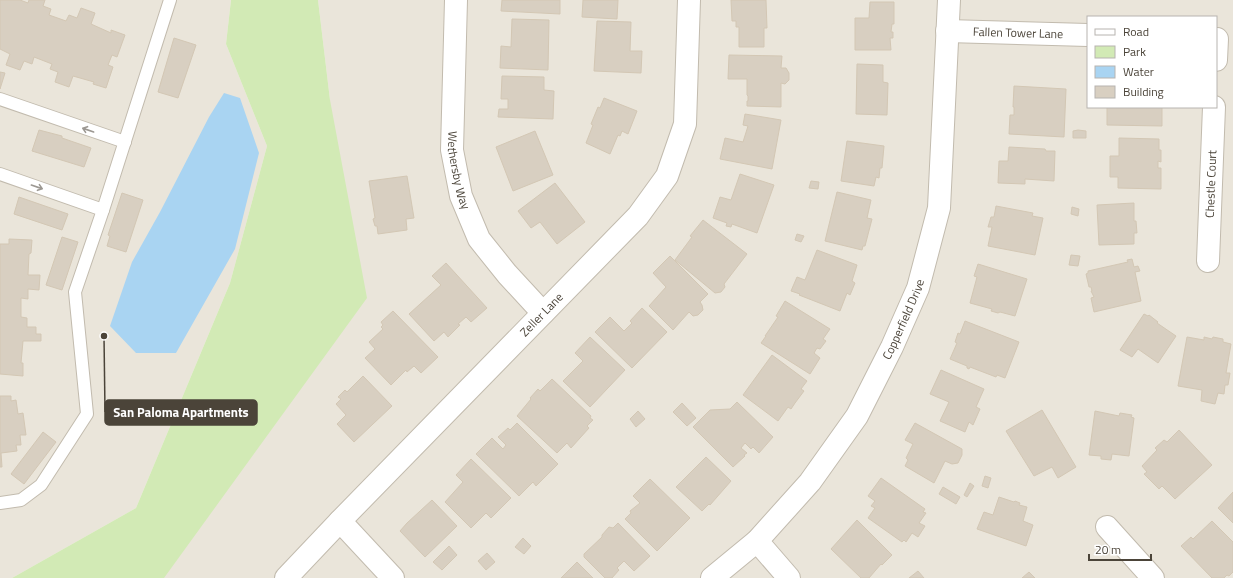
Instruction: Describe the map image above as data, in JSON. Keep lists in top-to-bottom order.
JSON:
{
  "streets": {
    "street": [
      "Fallen Tower Lane",
      "Wethersby Way",
      "Chestle Court",
      "Zeller Lane",
      "Copperfield Drive"
    ]
  },
  "crossings": [
    ["Fallen Tower Lane", "Copperfield Drive"],
    ["Wethersby Way", "Zeller Lane"]
  ],
  "places": ["San Paloma Apartments"],
  "legend": [
    "Road",
    "Park",
    "Water",
    "Building"
  ],
  "scale_bar": "20 m"
}
